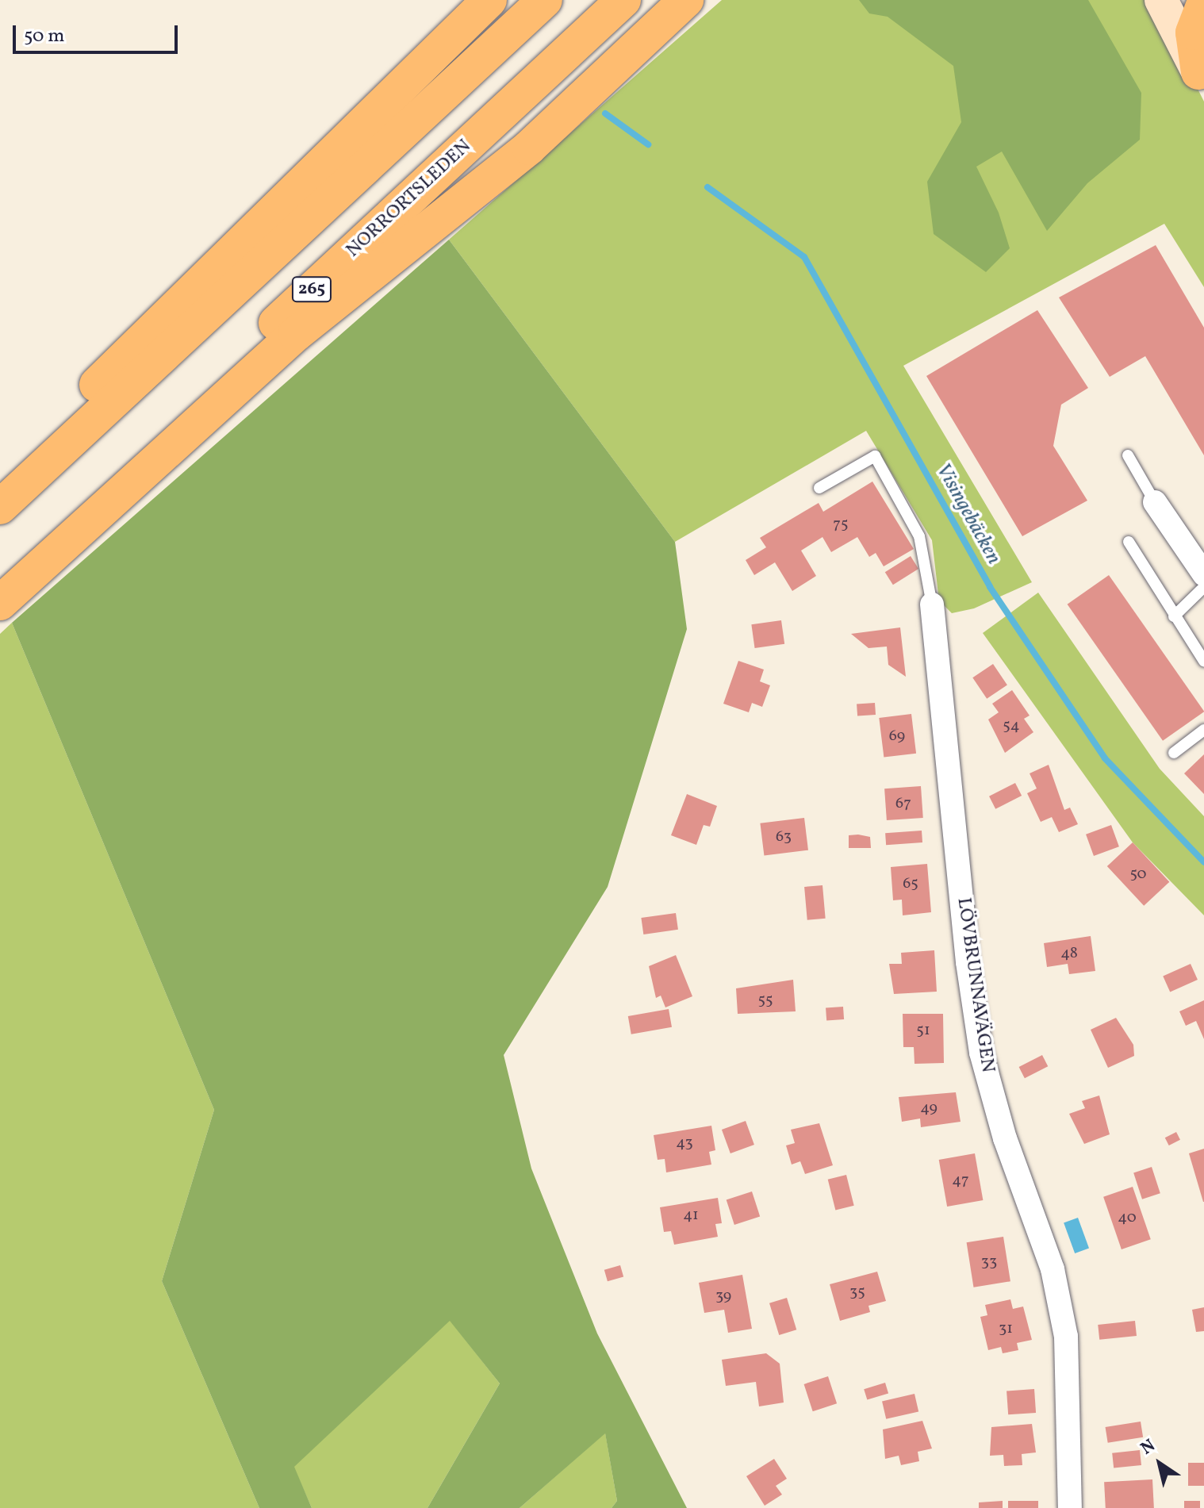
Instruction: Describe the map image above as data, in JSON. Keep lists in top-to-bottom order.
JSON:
{
  "streets": {
    "highway": ["NORRORTSLEDEN", "265"],
    "street": ["LÖVBRUNNAVÄGEN"]
  },
  "water": ["Visingebäcken"],
  "house_numbers": [
    "75",
    "54",
    "69",
    "67",
    "63",
    "50",
    "65",
    "48",
    "55",
    "51",
    "49",
    "43",
    "47",
    "41",
    "40",
    "33",
    "35",
    "39",
    "31"
  ],
  "scale_bar": "50 m",
  "north": "top left"
}
